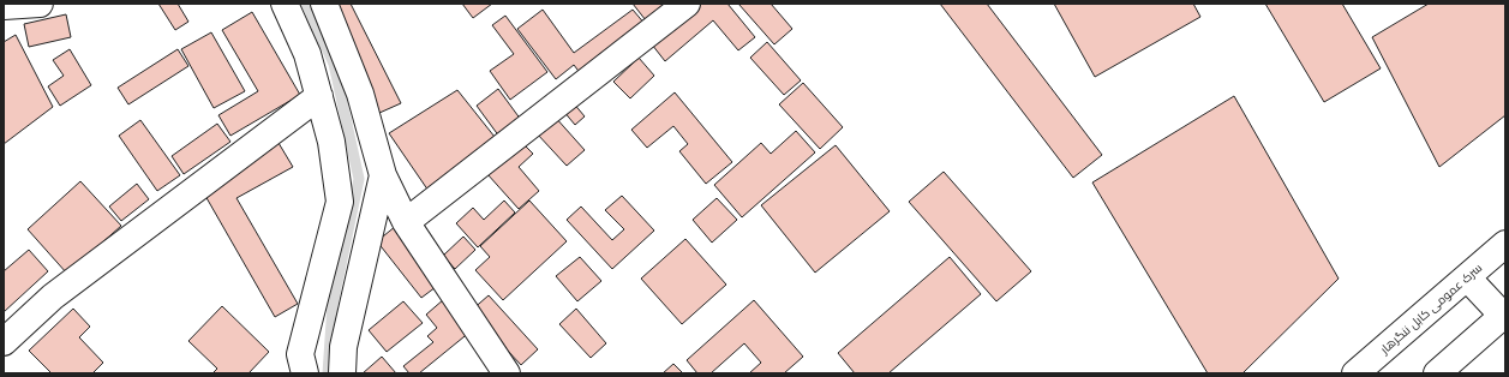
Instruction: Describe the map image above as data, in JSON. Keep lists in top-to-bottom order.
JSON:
{
  "streets": {
    "main road": ["سرک عمومی کابل ننگرهار"]
  }
}
